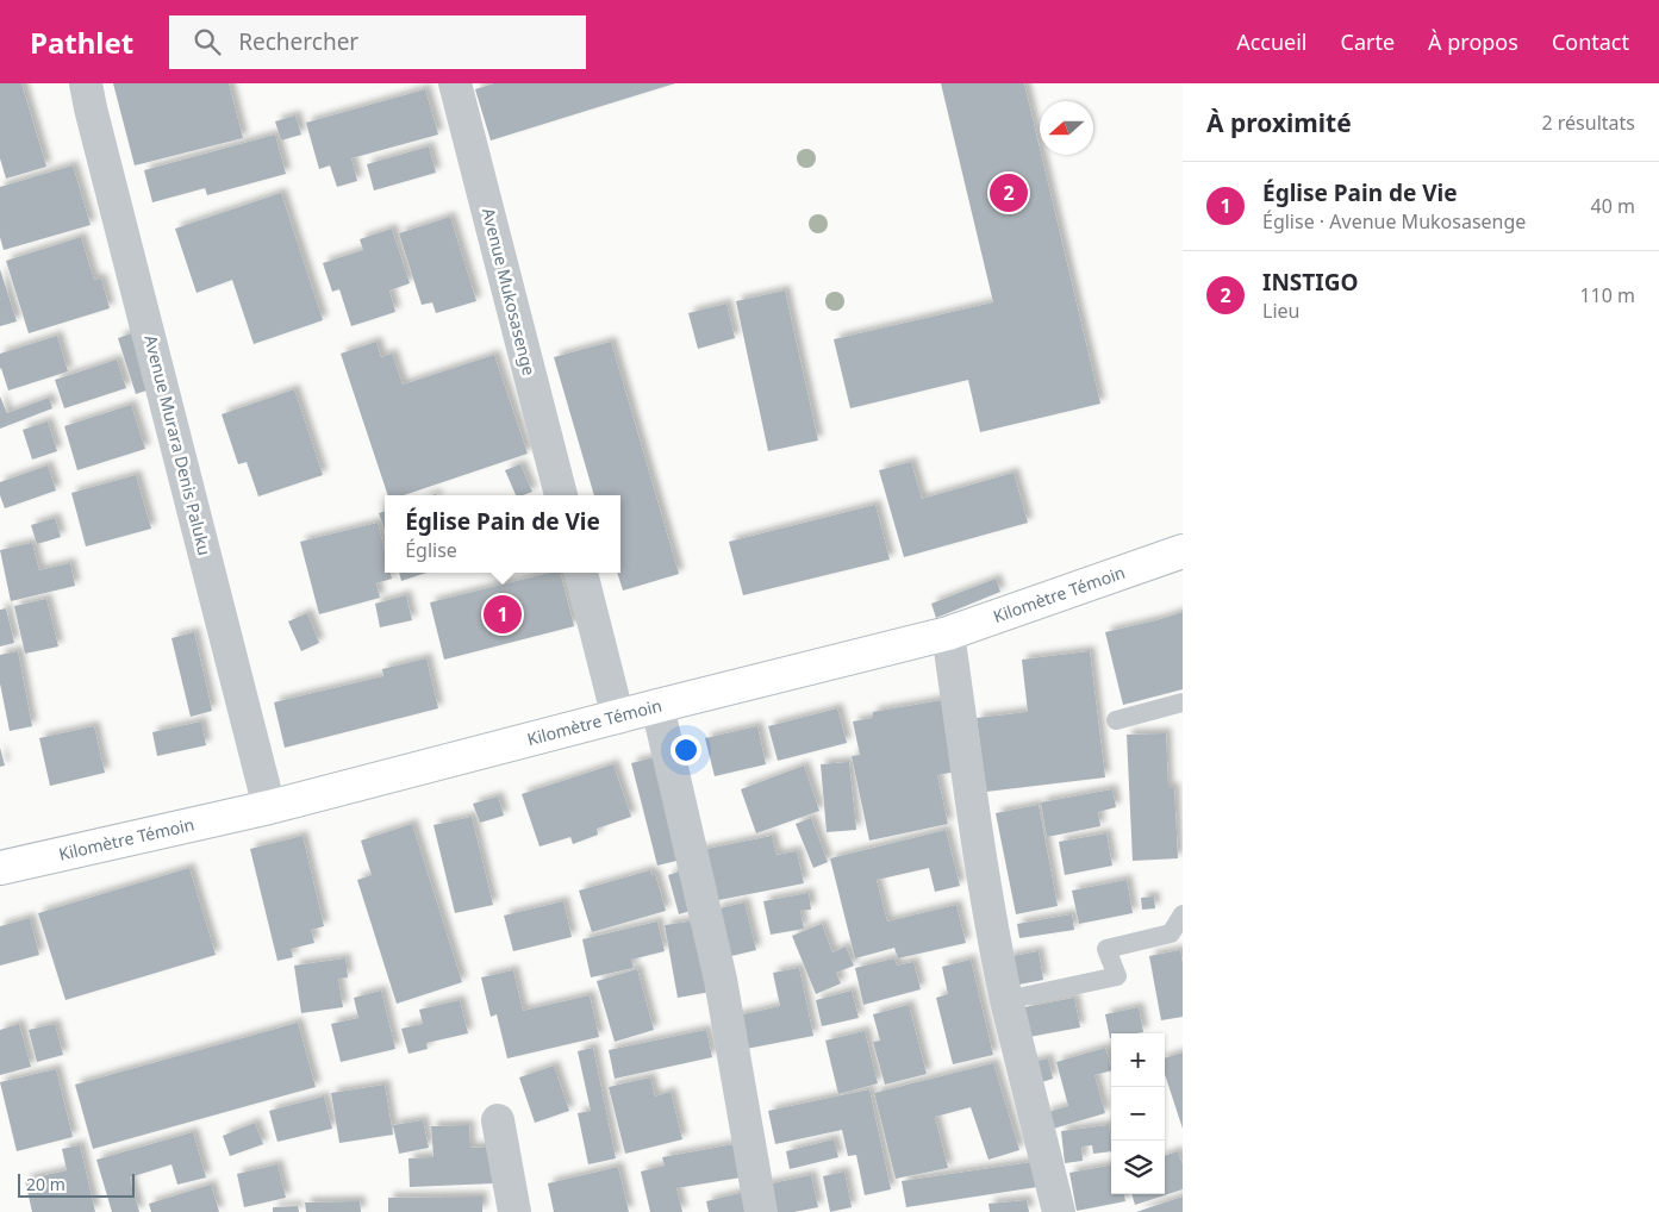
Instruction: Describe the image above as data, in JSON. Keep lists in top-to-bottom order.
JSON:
{
  "streets": {
    "main road": ["Kilomètre Témoin"],
    "street": ["Avenue Mukosasenge", "Avenue Murara Denis Paluku"]
  },
  "crossings": [
    ["Avenue Murara Denis Paluku", "Kilomètre Témoin"]
  ],
  "scale_bar": "20 m",
  "north": "left",
  "page": {
    "header": "Pathlet",
    "search": "Rechercher",
    "nav": [
      "Accueil",
      "Carte",
      "À propos",
      "Contact"
    ],
    "heading": ["À proximité", "2 résultats"],
    "list": [
      {
        "mark": "1",
        "name": "Église Pain de Vie",
        "note": "Église · Avenue Mukosasenge",
        "value": "40 m"
      },
      {
        "mark": "2",
        "name": "INSTIGO",
        "note": "Lieu",
        "value": "110 m"
      }
    ],
    "pins": ["2", "1"],
    "popup": ["Église Pain de Vie", "Église"],
    "map_buttons": ["+", "−"],
    "scale": "20 m"
  }
}
